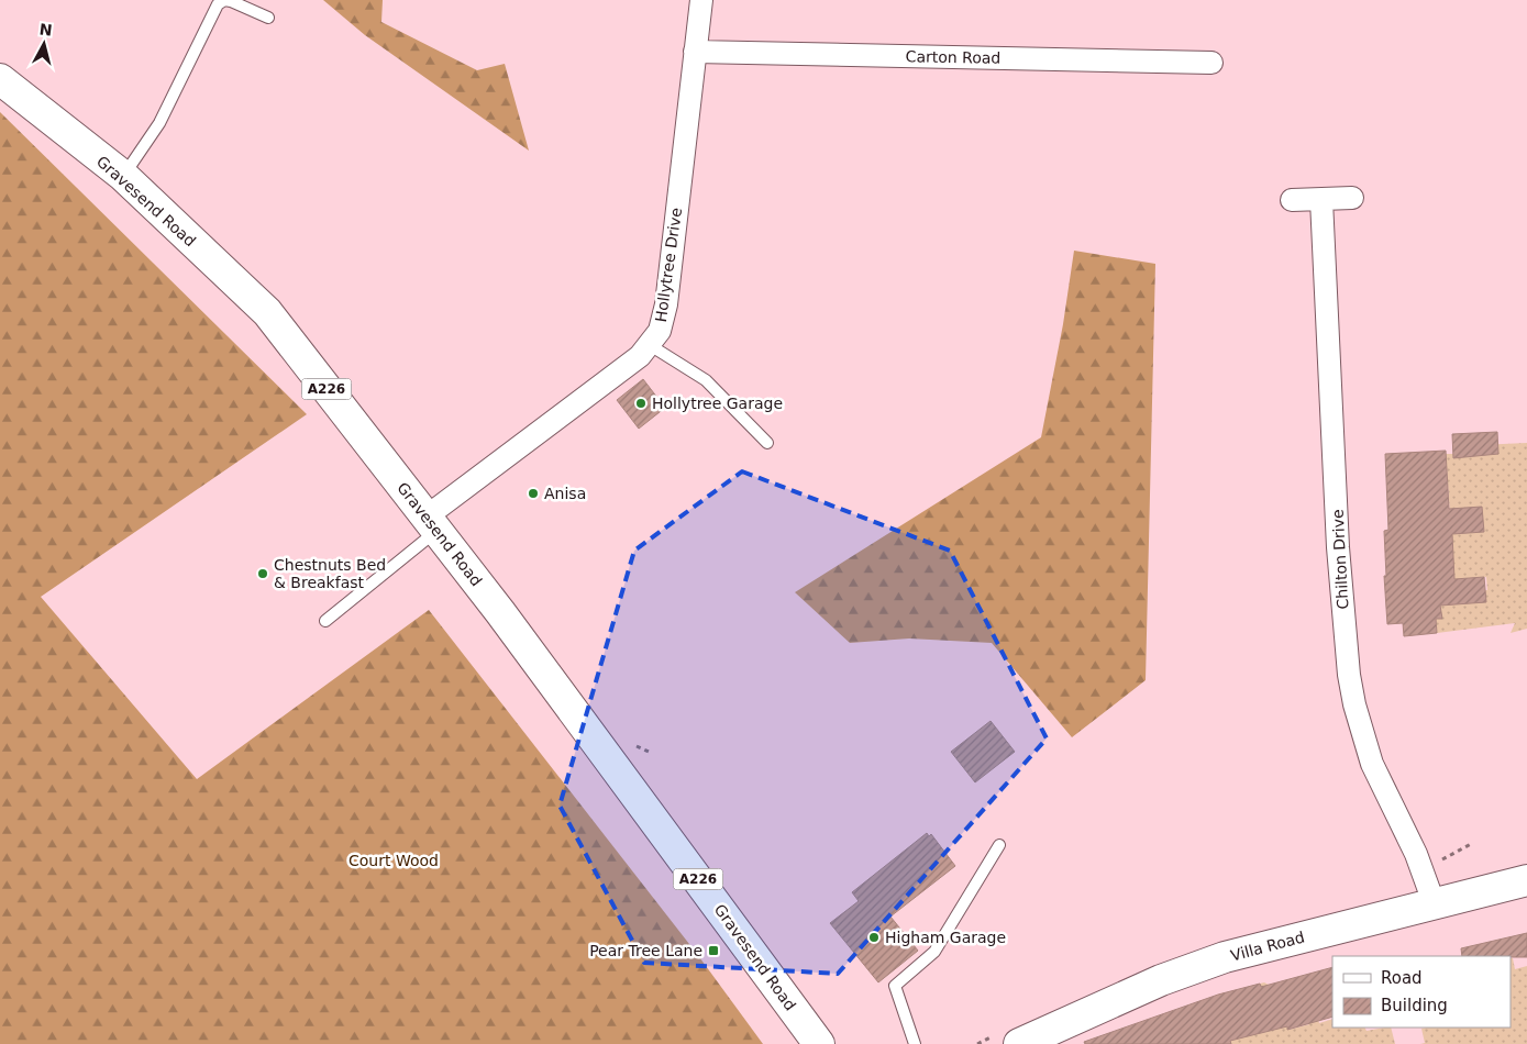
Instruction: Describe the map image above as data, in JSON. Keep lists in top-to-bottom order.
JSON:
{
  "streets": {
    "main road": ["Gravesend Road", "A226", "Villa Road"],
    "street": ["Carton Road", "Hollytree Drive", "Chilton Drive"]
  },
  "crossings": [
    ["Carton Road", "Hollytree Drive"],
    ["Gravesend Road", "Hollytree Drive"],
    ["Chilton Drive", "Villa Road"]
  ],
  "parks": ["Court Wood"],
  "places": {
    "other": [
      "Hollytree Garage",
      "Anisa",
      "Chestnuts Bed & Breakfast",
      "Higham Garage"
    ],
    "transit": ["Pear Tree Lane"]
  },
  "legend": ["Road", "Building"],
  "north": "top"
}
